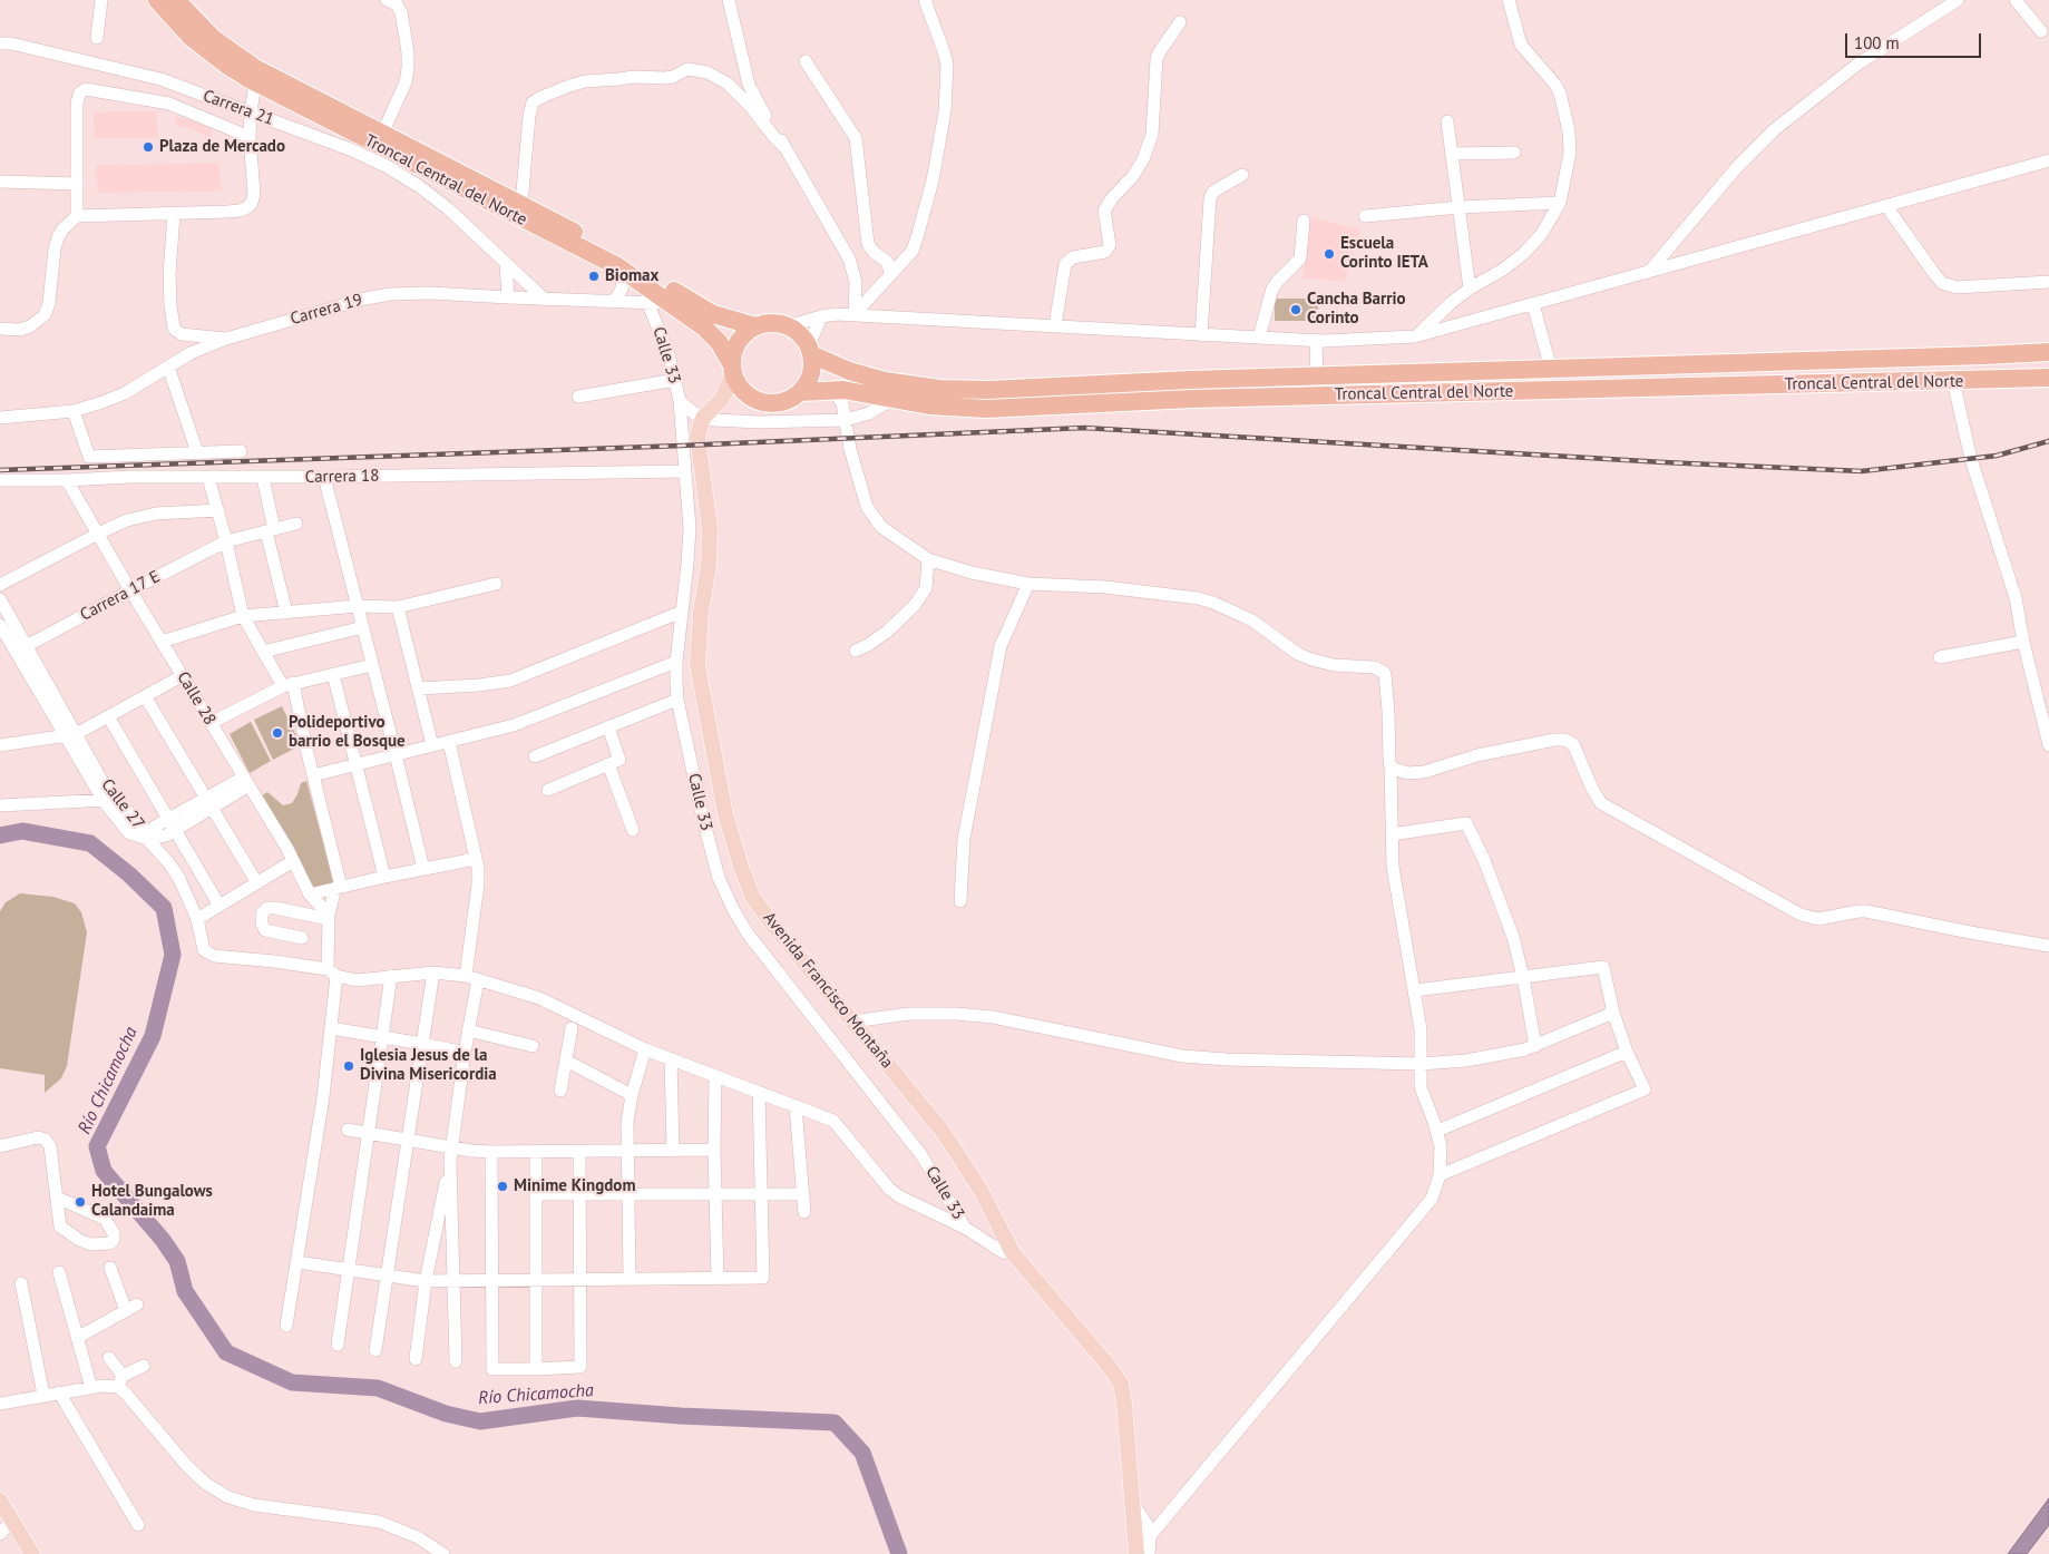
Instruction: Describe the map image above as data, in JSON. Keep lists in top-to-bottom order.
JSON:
{
  "streets": {
    "highway": ["Troncal Central del Norte"],
    "main road": ["Avenida Francisco Montaña"],
    "street": [
      "Carrera 21",
      "Carrera 19",
      "Calle 33",
      "Carrera 18",
      "Carrera 17 E",
      "Calle 28",
      "Calle 27"
    ]
  },
  "crossings": [
    ["Carrera 21", "Carrera 19"],
    ["Troncal Central del Norte", "Carrera 19"],
    ["Carrera 19", "Calle 33"],
    ["Calle 33", "Carrera 18"],
    ["Calle 33", "Calle 27"],
    ["Carrera 18", "Calle 28"],
    ["Carrera 17 E", "Calle 28"],
    ["Carrera 17 E", "Calle 27"],
    ["Calle 27", "Avenida Francisco Montaña"]
  ],
  "water": ["Río Chicamocha"],
  "places": [
    "Plaza de Mercado",
    "Escuela Corinto IETA",
    "Biomax",
    "Cancha Barrio Corinto",
    "Polideportivo barrio el Bosque",
    "Iglesia Jesus de la Divina Misericordia",
    "Minime Kingdom",
    "Hotel Bungalows Calandaima"
  ],
  "scale_bar": "100 m"
}
